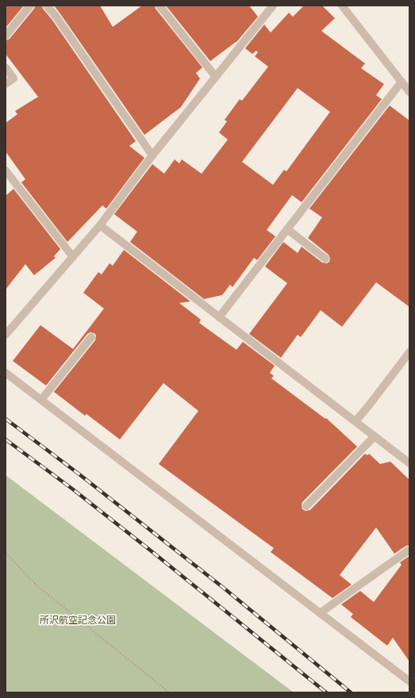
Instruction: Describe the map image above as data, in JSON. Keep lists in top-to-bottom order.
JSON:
{
  "parks": ["所沢航空記念公園"]
}
